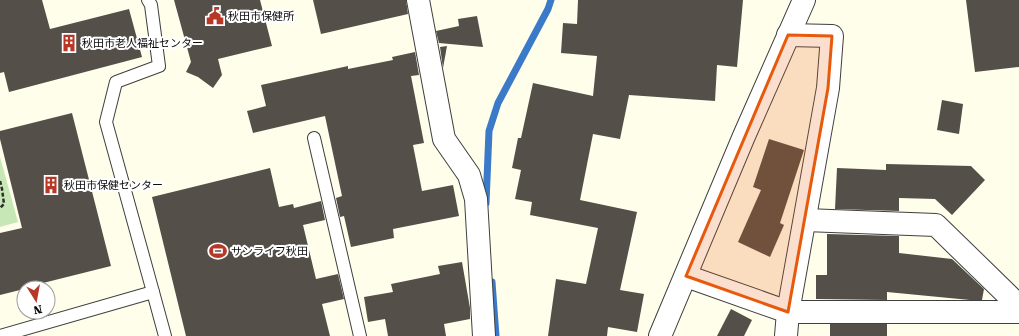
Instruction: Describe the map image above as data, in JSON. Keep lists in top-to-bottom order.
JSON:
{
  "places": {
    "public building": ["秋田市保健所"],
    "building": ["秋田市老人福祉センター", "秋田市保健センター"],
    "sports": ["サンライフ秋田"]
  },
  "north": "bottom"
}
